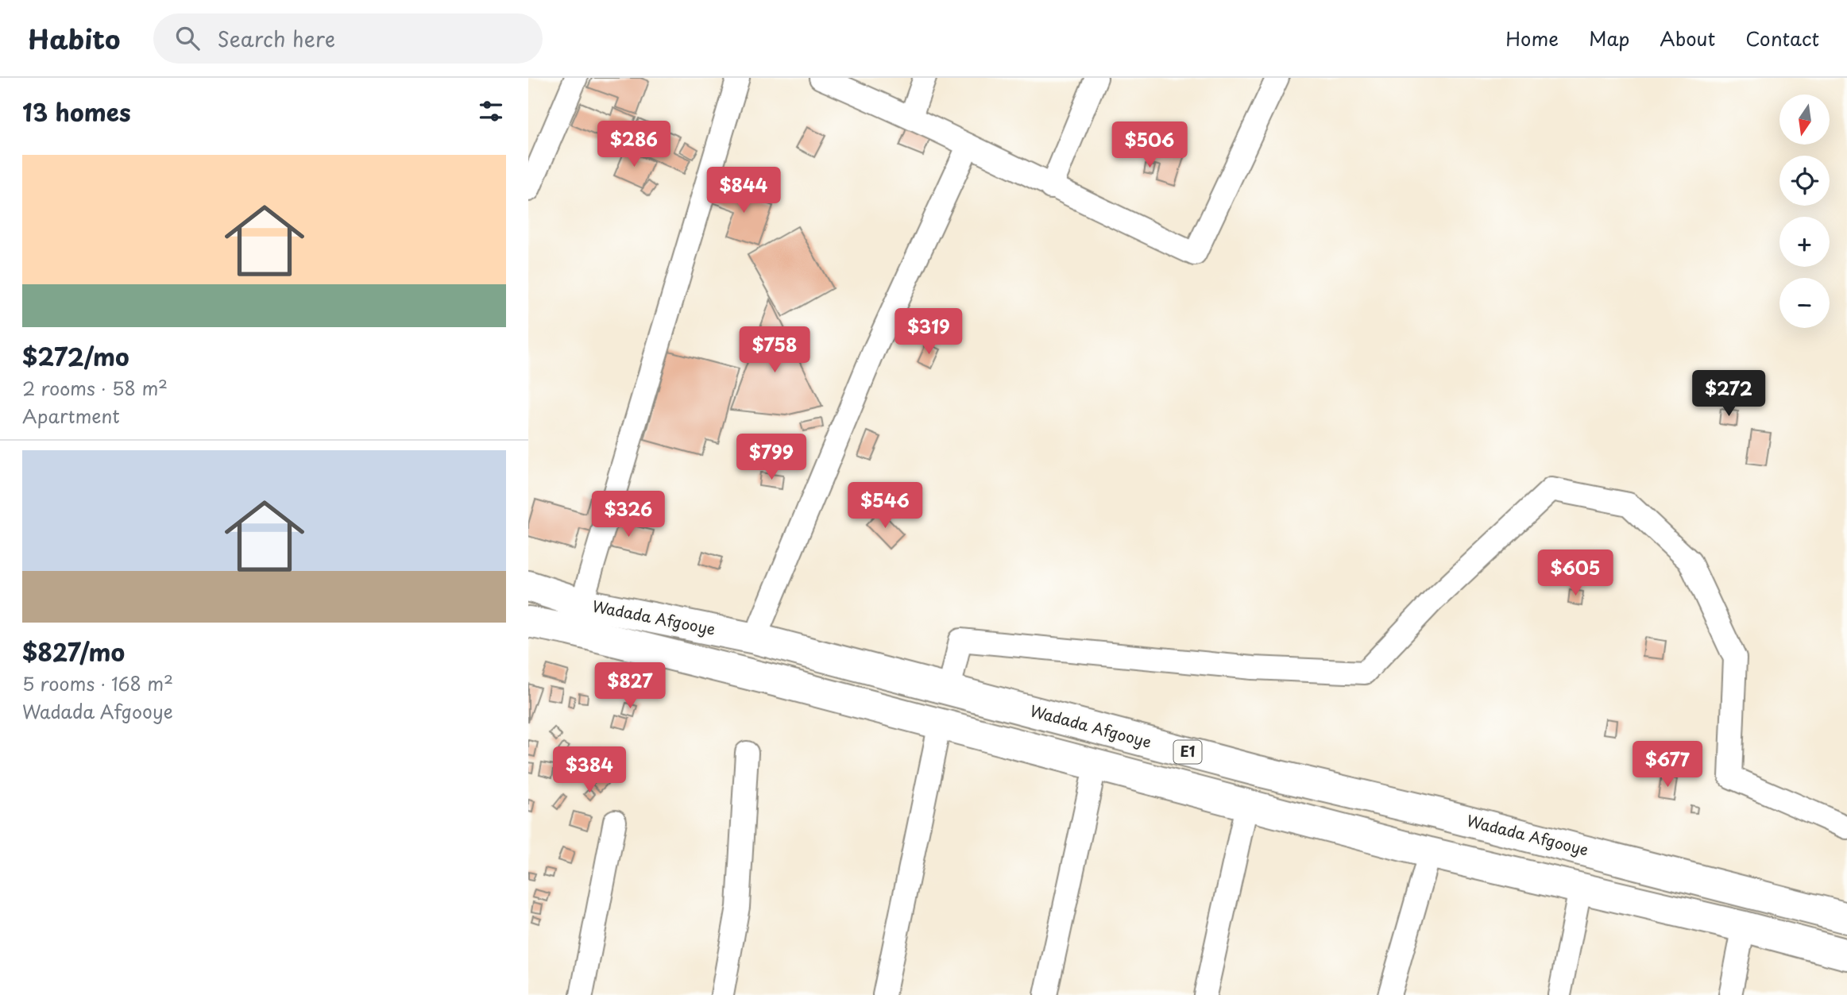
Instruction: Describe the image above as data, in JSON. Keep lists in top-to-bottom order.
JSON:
{
  "streets": {
    "highway": ["Wadada Afgooye", "E1"]
  },
  "north": "bottom",
  "page": {
    "header": "Habito",
    "search": "Search here",
    "nav": [
      "Home",
      "Map",
      "About",
      "Contact"
    ],
    "heading": "13 homes",
    "map_buttons": ["+", "−"],
    "price": [
      "$286",
      "$506",
      "$844",
      "$319",
      "$758",
      "$272",
      "$799",
      "$546",
      "$326",
      "$605",
      "$827",
      "$677",
      "$384"
    ],
    "list": [
      {
        "name": "$272/mo",
        "note": "2 rooms · 58 m² · Apartment"
      },
      {
        "name": "$827/mo",
        "note": "5 rooms · 168 m² · Wadada Afgooye"
      }
    ]
  }
}
